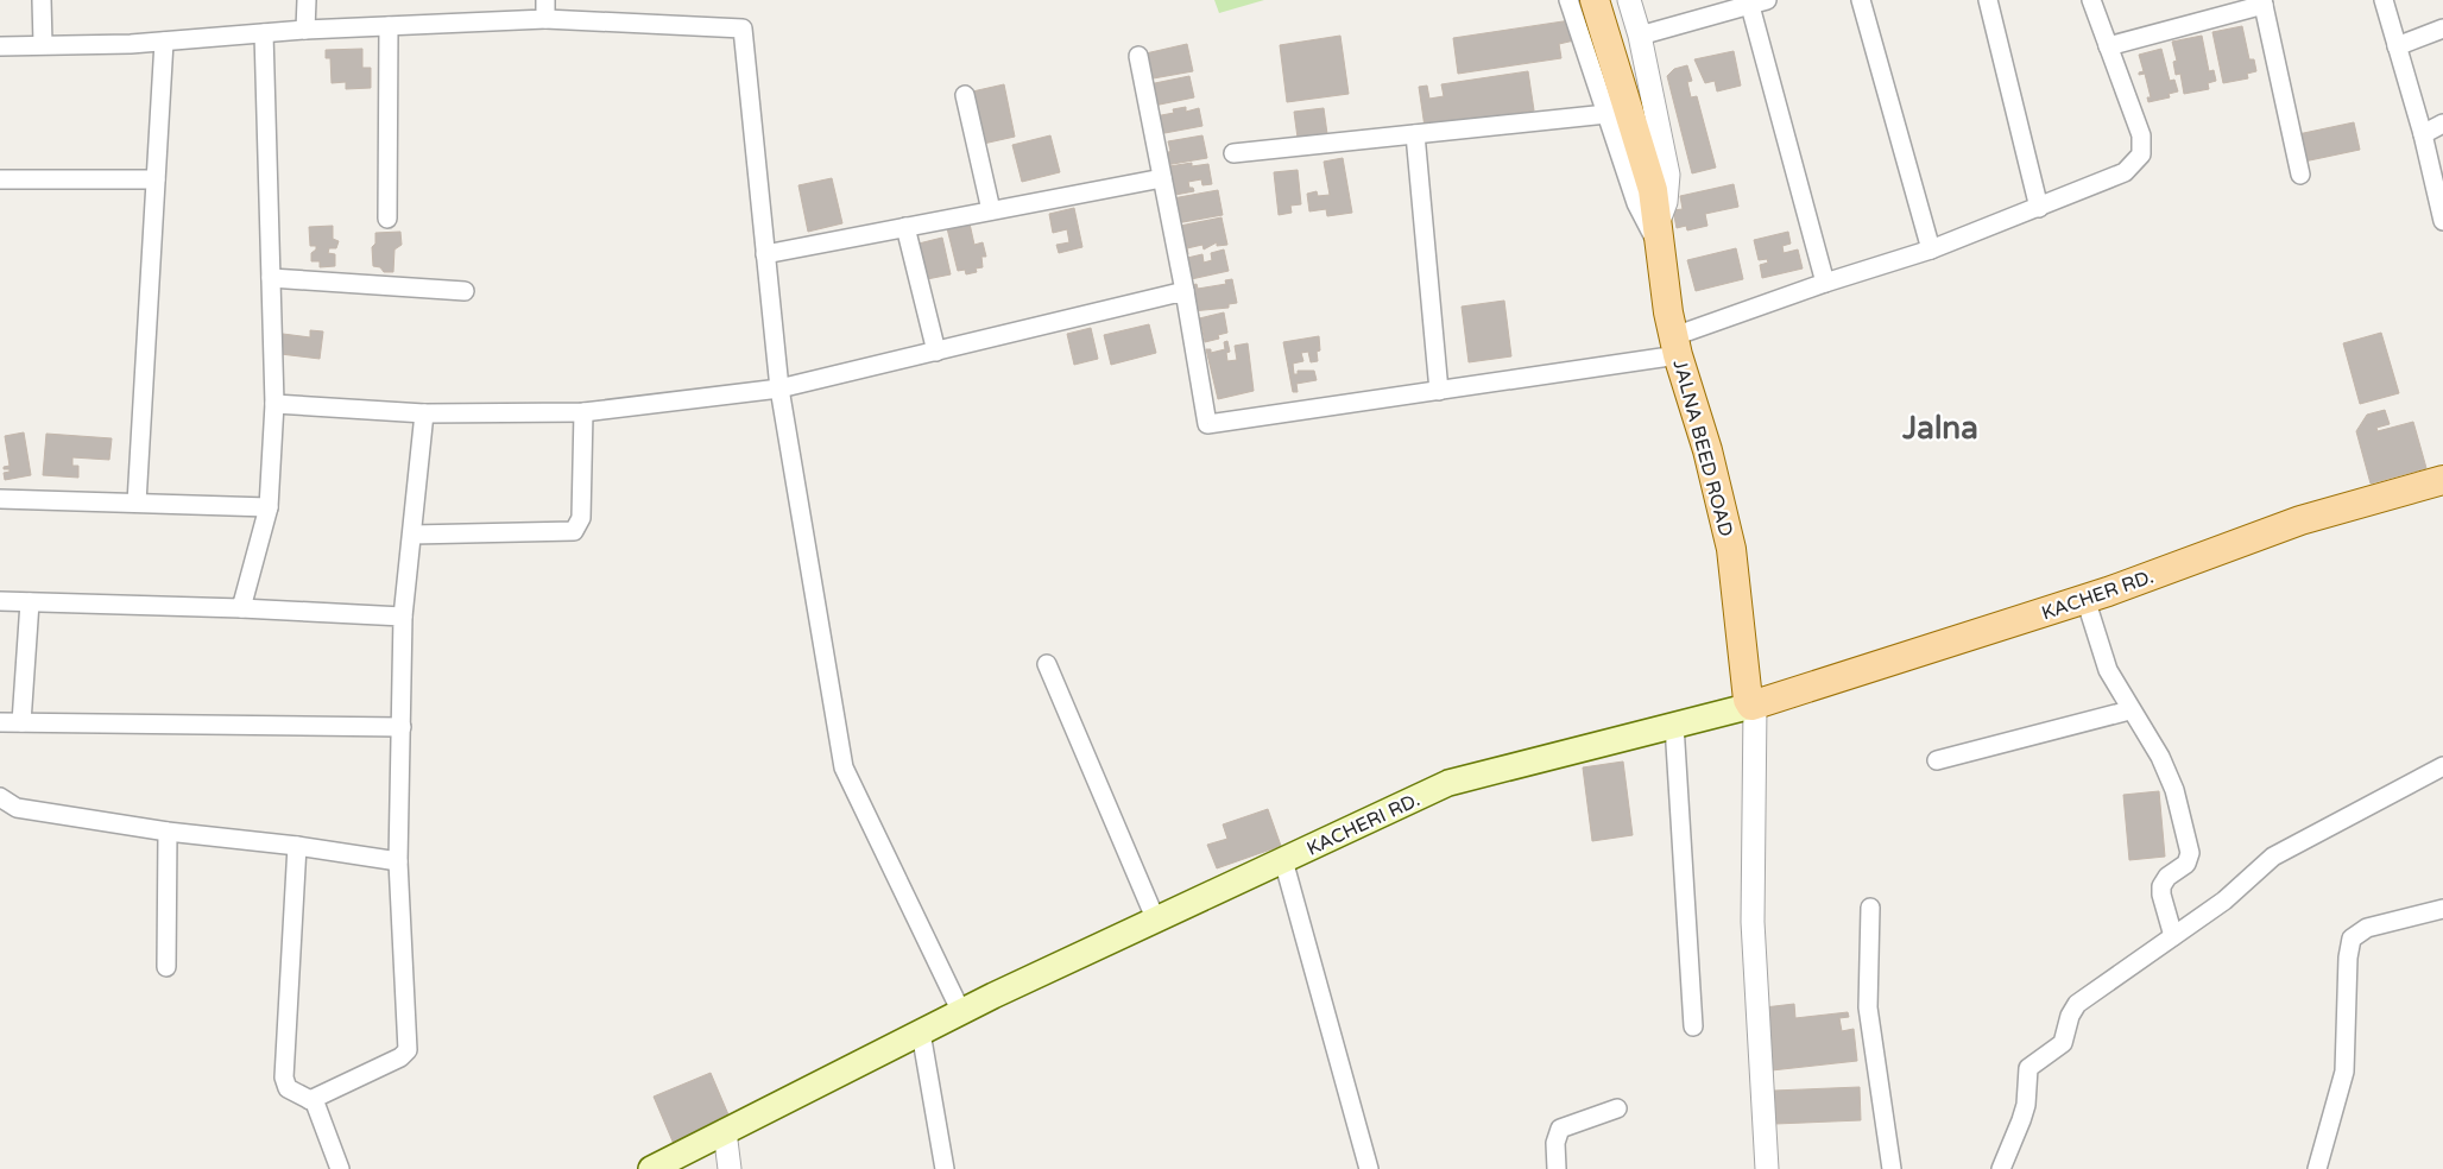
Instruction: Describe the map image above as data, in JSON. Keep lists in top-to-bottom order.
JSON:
{
  "streets": {
    "main road": ["JALNA BEED ROAD", "KACHER RD.", "KACHERI RD."]
  },
  "crossings": [
    ["JALNA BEED ROAD", "KACHER RD."],
    ["JALNA BEED ROAD", "KACHERI RD."],
    ["KACHER RD.", "KACHERI RD."]
  ],
  "districts": ["Jalna"]
}
